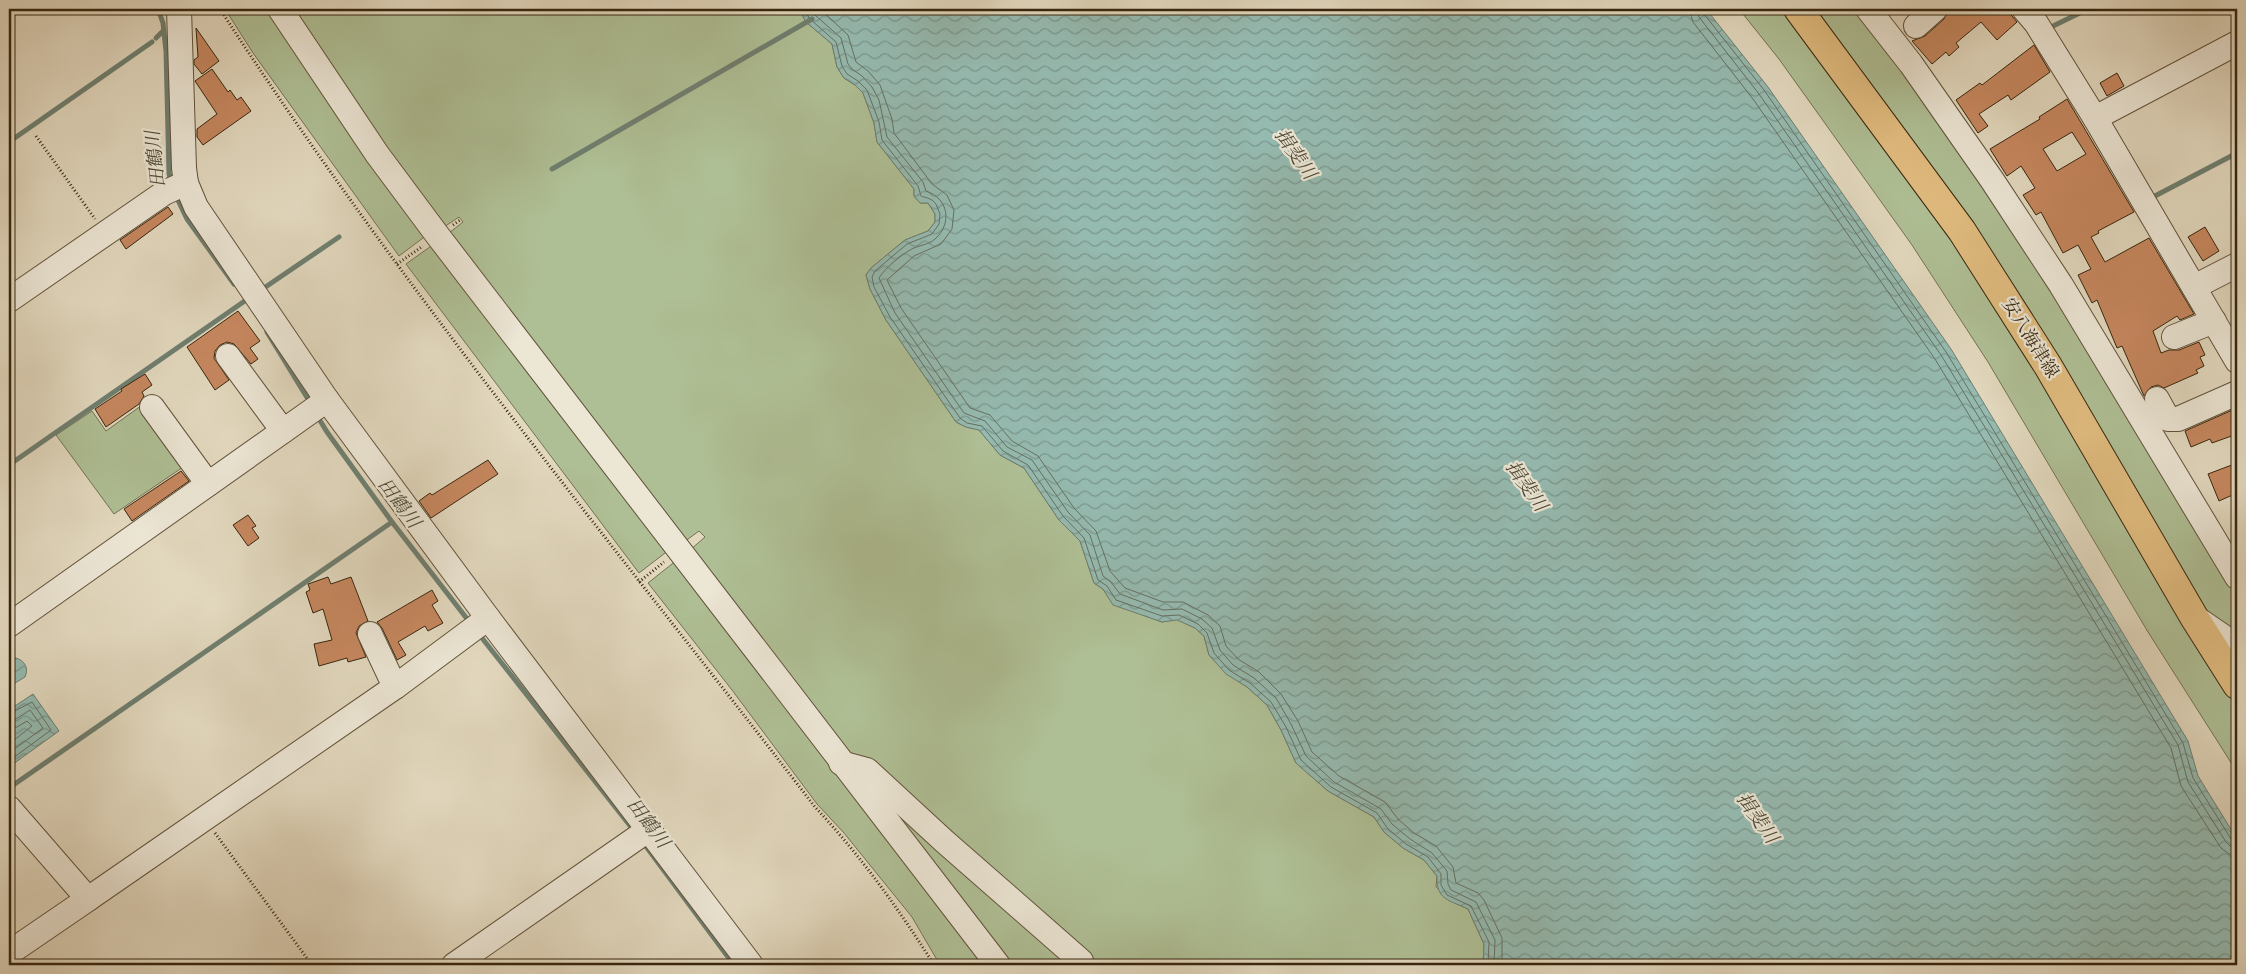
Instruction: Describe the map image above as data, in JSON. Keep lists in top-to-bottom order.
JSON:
{
  "streets": {
    "main road": ["安八海津線"]
  },
  "water": ["揖斐川", "田鶴川"]
}
